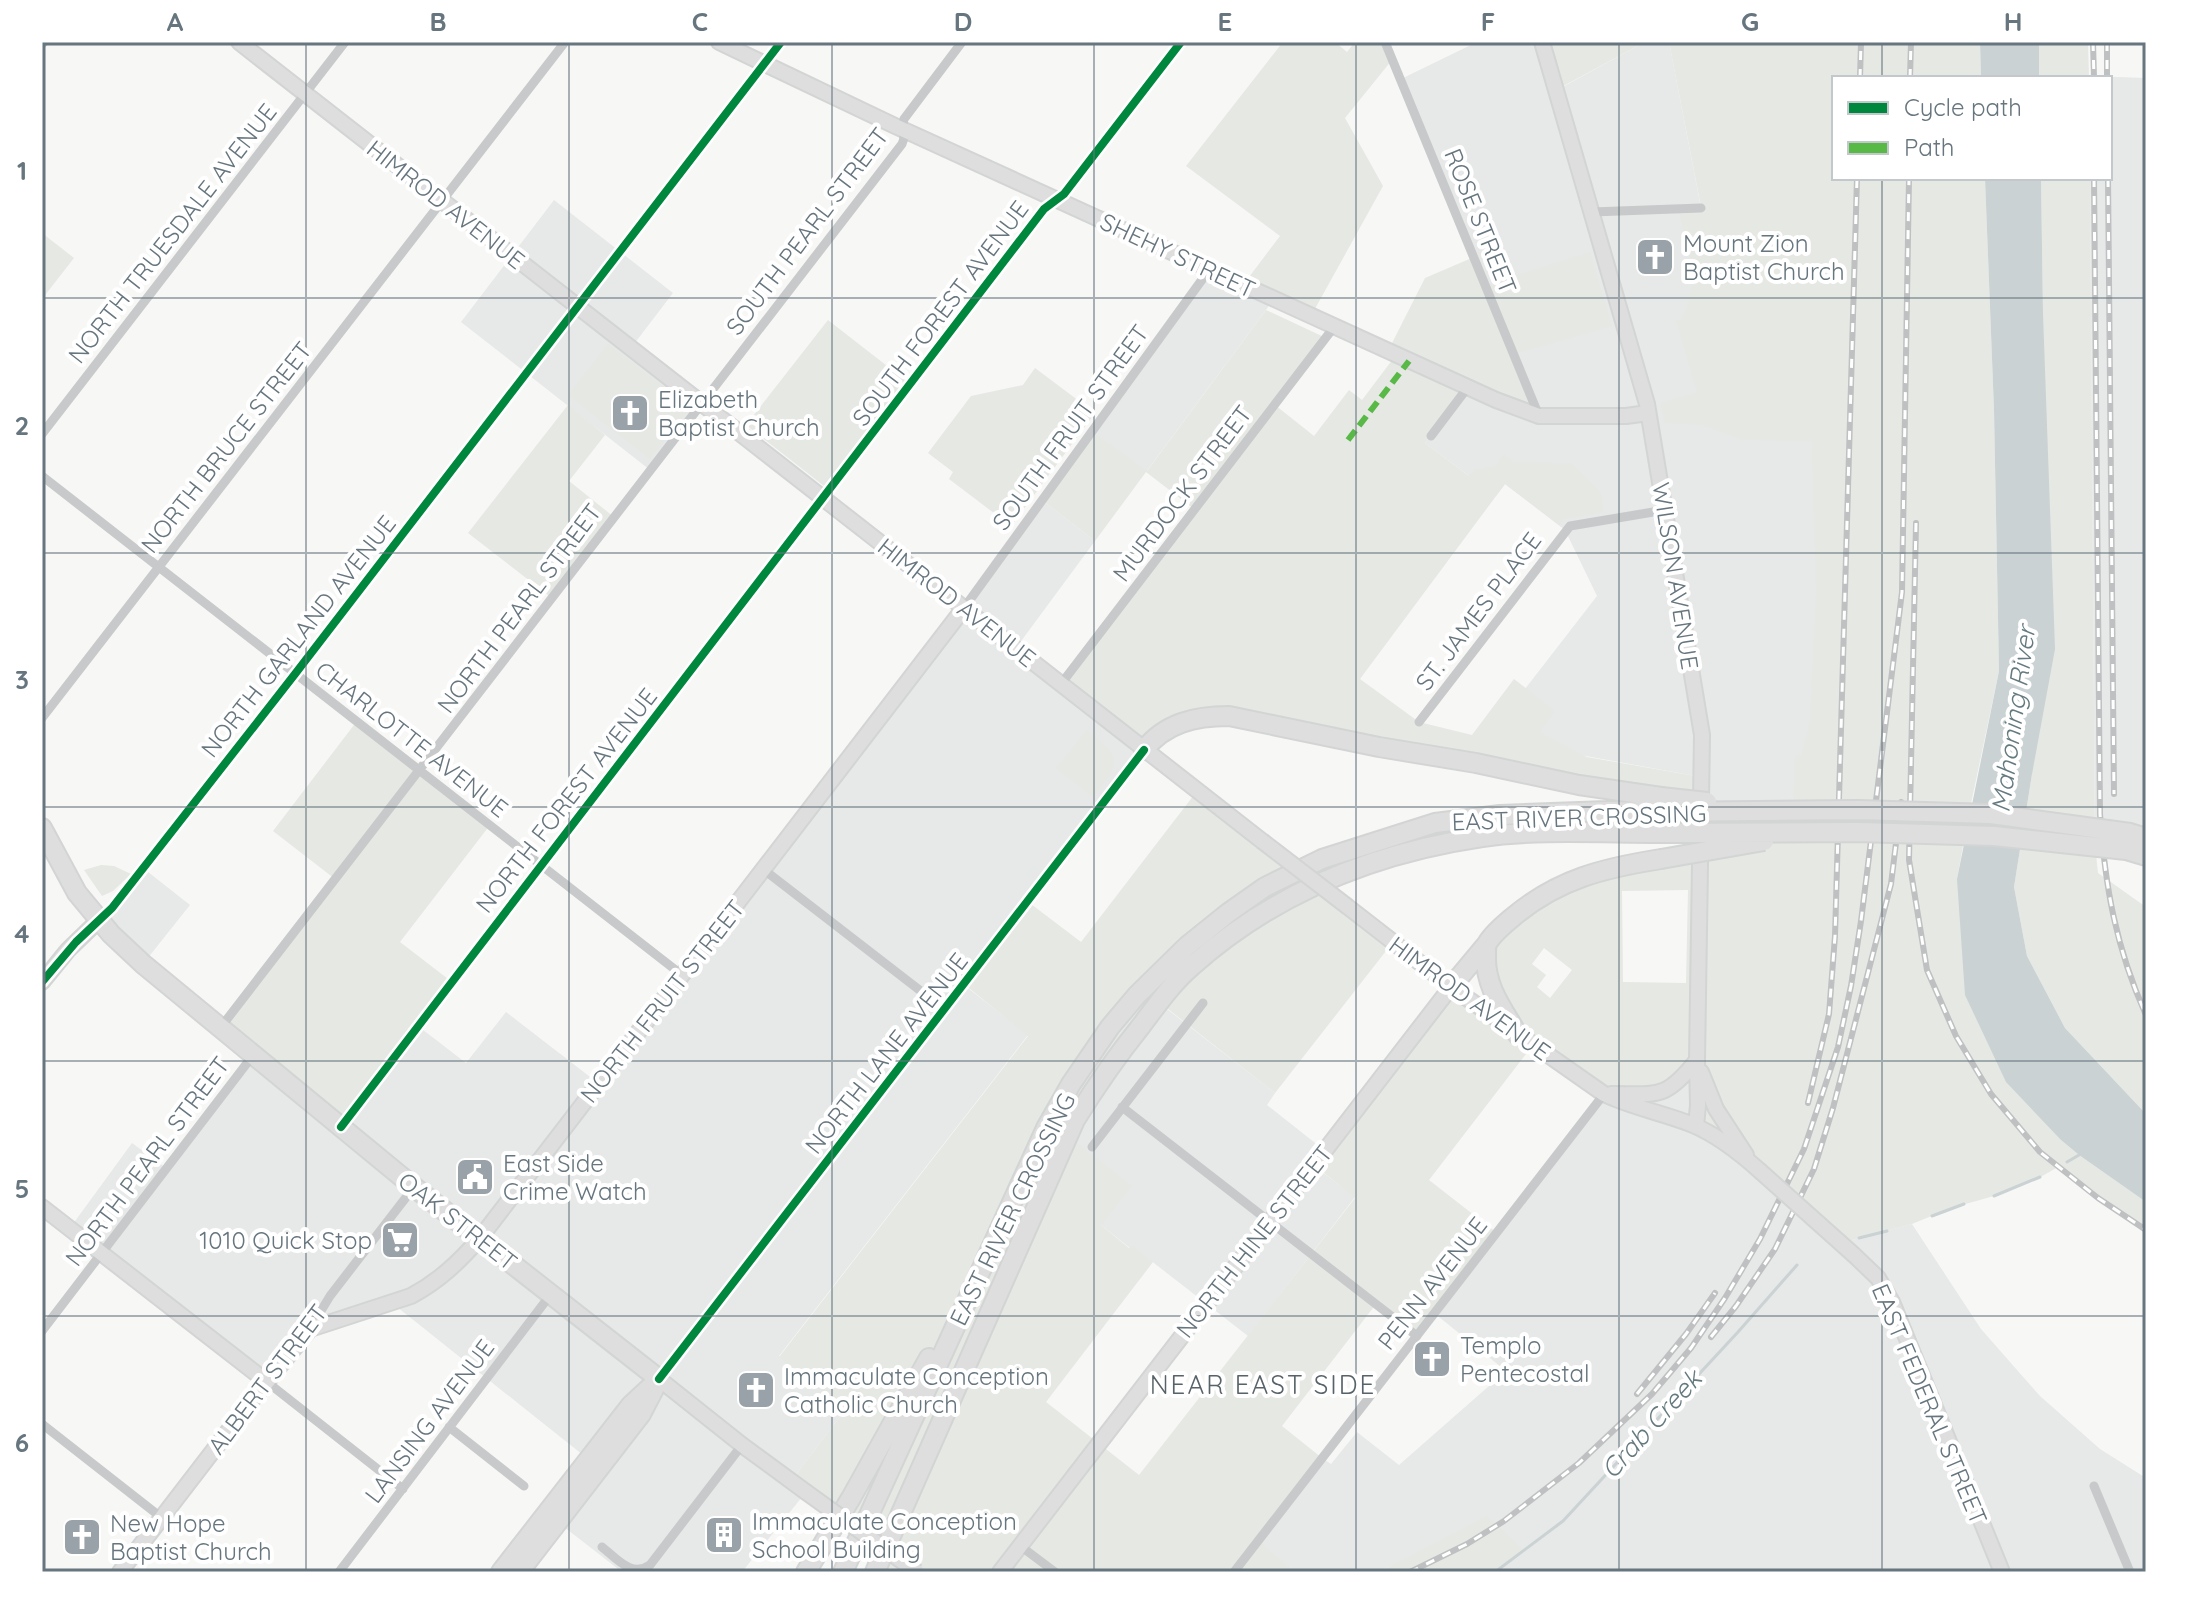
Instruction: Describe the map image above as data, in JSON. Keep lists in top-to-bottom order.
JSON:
{
  "streets": {
    "highway": ["EAST RIVER CROSSING", "OAK STREET"],
    "main road": [
      "HIMROD AVENUE",
      "SHEHY STREET",
      "WILSON AVENUE",
      "NORTH GARLAND AVENUE",
      "NORTH FRUIT STREET",
      "NORTH HINE STREET",
      "ALBERT STREET",
      "EAST FEDERAL STREET"
    ],
    "street": [
      "ROSE STREET",
      "SOUTH PEARL STREET",
      "NORTH TRUESDALE AVENUE",
      "SOUTH FOREST AVENUE",
      "SOUTH FRUIT STREET",
      "NORTH BRUCE STREET",
      "MURDOCK STREET",
      "NORTH PEARL STREET",
      "ST. JAMES PLACE",
      "CHARLOTTE AVENUE",
      "NORTH FOREST AVENUE",
      "NORTH LANE AVENUE",
      "PENN AVENUE",
      "LANSING AVENUE"
    ]
  },
  "crossings": [
    ["HIMROD AVENUE", "SOUTH PEARL STREET"],
    ["HIMROD AVENUE", "NORTH TRUESDALE AVENUE"],
    ["HIMROD AVENUE", "SOUTH FOREST AVENUE"],
    ["HIMROD AVENUE", "SOUTH FRUIT STREET"],
    ["HIMROD AVENUE", "NORTH BRUCE STREET"],
    ["HIMROD AVENUE", "MURDOCK STREET"],
    ["HIMROD AVENUE", "WILSON AVENUE"],
    ["HIMROD AVENUE", "NORTH PEARL STREET"],
    ["HIMROD AVENUE", "NORTH GARLAND AVENUE"],
    ["HIMROD AVENUE", "NORTH FOREST AVENUE"],
    ["HIMROD AVENUE", "NORTH FRUIT STREET"],
    ["HIMROD AVENUE", "NORTH LANE AVENUE"],
    ["HIMROD AVENUE", "NORTH HINE STREET"],
    ["HIMROD AVENUE", "PENN AVENUE"],
    ["HIMROD AVENUE", "EAST FEDERAL STREET"],
    ["ROSE STREET", "SHEHY STREET"],
    ["SOUTH PEARL STREET", "SHEHY STREET"],
    ["SOUTH PEARL STREET", "NORTH PEARL STREET"],
    ["SHEHY STREET", "SOUTH FOREST AVENUE"],
    ["SHEHY STREET", "SOUTH FRUIT STREET"],
    ["SHEHY STREET", "MURDOCK STREET"],
    ["SHEHY STREET", "WILSON AVENUE"],
    ["SHEHY STREET", "NORTH GARLAND AVENUE"],
    ["SOUTH FOREST AVENUE", "NORTH FOREST AVENUE"],
    ["SOUTH FRUIT STREET", "NORTH FRUIT STREET"],
    ["NORTH BRUCE STREET", "CHARLOTTE AVENUE"],
    ["WILSON AVENUE", "ST. JAMES PLACE"],
    ["WILSON AVENUE", "EAST FEDERAL STREET"],
    ["NORTH PEARL STREET", "CHARLOTTE AVENUE"],
    ["NORTH PEARL STREET", "OAK STREET"],
    ["NORTH GARLAND AVENUE", "CHARLOTTE AVENUE"],
    ["NORTH GARLAND AVENUE", "OAK STREET"],
    ["CHARLOTTE AVENUE", "NORTH FOREST AVENUE"],
    ["CHARLOTTE AVENUE", "NORTH FRUIT STREET"],
    ["NORTH FOREST AVENUE", "OAK STREET"],
    ["NORTH FRUIT STREET", "OAK STREET"],
    ["NORTH FRUIT STREET", "ALBERT STREET"],
    ["NORTH LANE AVENUE", "OAK STREET"],
    ["OAK STREET", "ALBERT STREET"],
    ["OAK STREET", "LANSING AVENUE"]
  ],
  "districts": ["NEAR EAST SIDE"],
  "water": ["Mahoning River", "Crab Creek"],
  "places": {
    "church": [
      "Mount Zion Baptist Church",
      "Elizabeth Baptist Church",
      "Templo Pentecostal",
      "Immaculate Conception Catholic Church",
      "New Hope Baptist Church"
    ],
    "public building": ["East Side Crime Watch"],
    "supermarket": ["1010 Quick Stop"],
    "building": ["Immaculate Conception School Building"]
  },
  "legend": ["Cycle path", "Path"],
  "grid": {
    "columns": [
      "A",
      "B",
      "C",
      "D",
      "E",
      "F",
      "G",
      "H"
    ],
    "rows": [
      "1",
      "2",
      "3",
      "4",
      "5",
      "6"
    ]
  }
}
